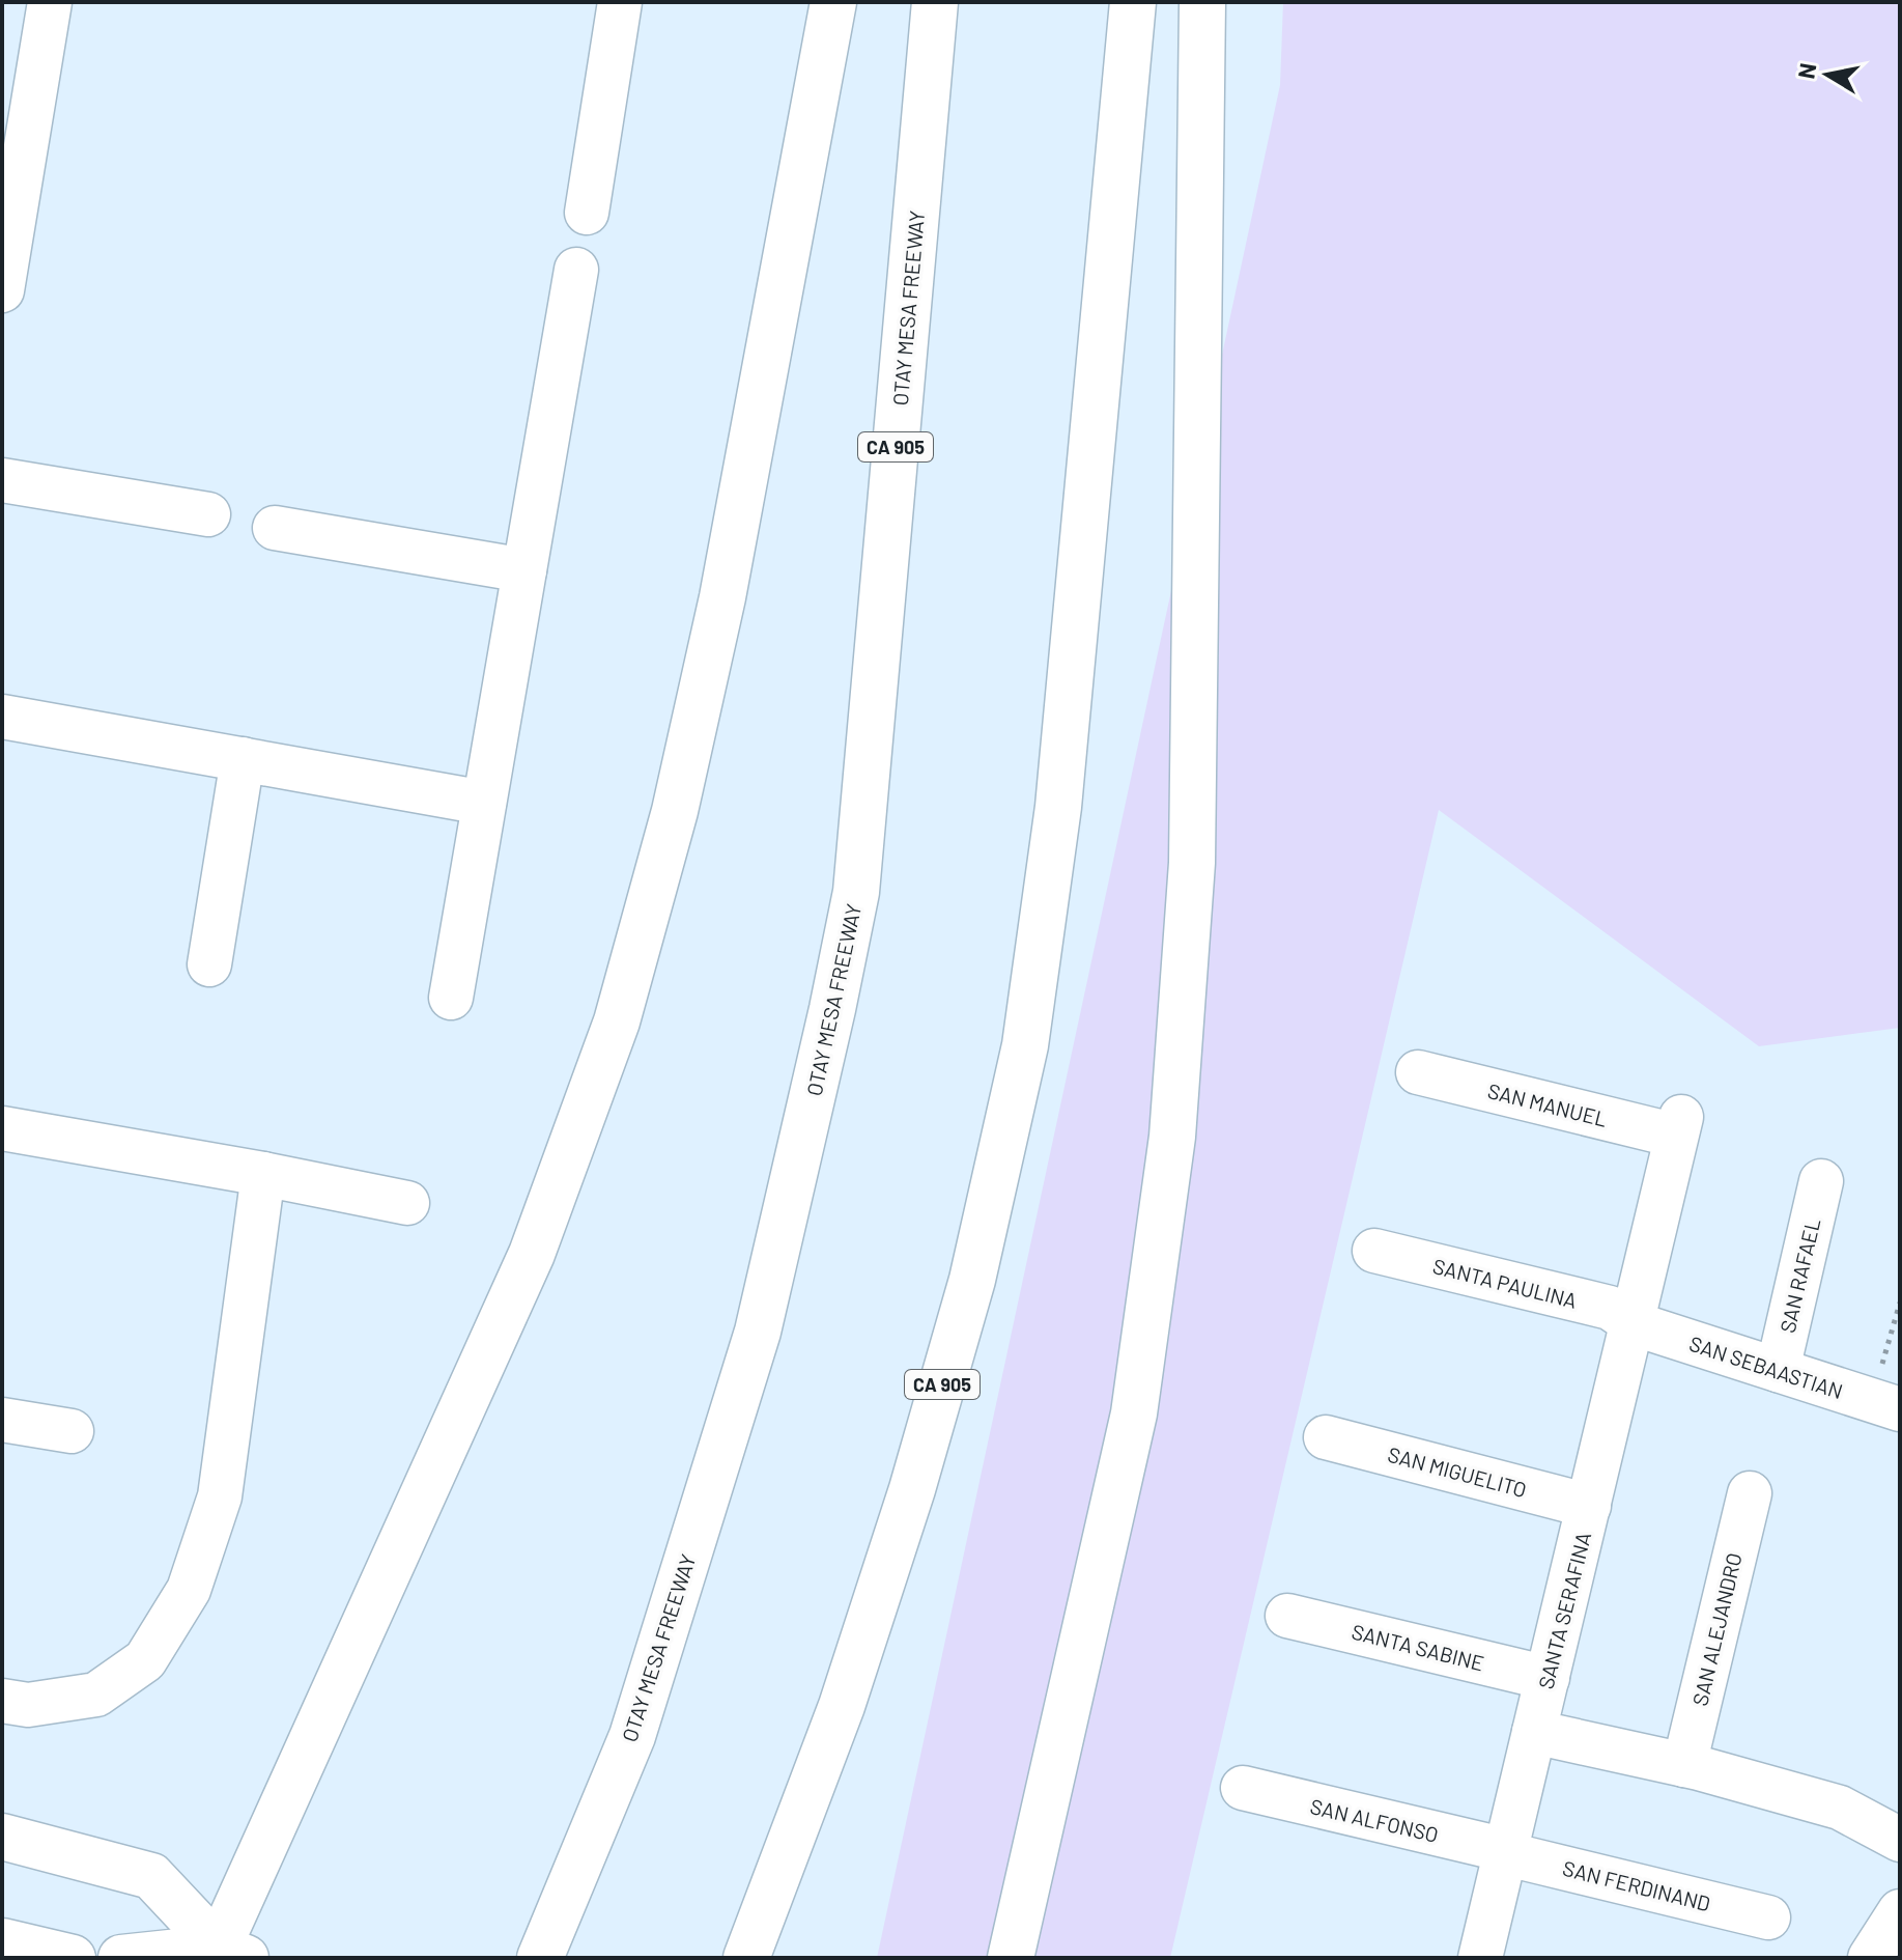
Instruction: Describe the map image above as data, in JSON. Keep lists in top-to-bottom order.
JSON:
{
  "streets": {
    "main road": ["OTAY MESA FREEWAY", "CA 905"],
    "street": [
      "SAN MANUEL",
      "SAN RAFAEL",
      "SANTA PAULINA",
      "SAN SEBAASTIAN",
      "SAN MIGUELITO",
      "SANTA SERAFINA",
      "SAN ALEJANDRO",
      "SANTA SABINE",
      "SAN ALFONSO",
      "SAN FERDINAND"
    ]
  },
  "crossings": [
    ["SAN MANUEL", "SANTA SERAFINA"],
    ["SAN RAFAEL", "SAN SEBAASTIAN"],
    ["SANTA PAULINA", "SAN SEBAASTIAN"],
    ["SANTA PAULINA", "SANTA SERAFINA"],
    ["SAN SEBAASTIAN", "SANTA SERAFINA"],
    ["SAN MIGUELITO", "SANTA SERAFINA"],
    ["SANTA SERAFINA", "SANTA SABINE"],
    ["SANTA SERAFINA", "SAN ALFONSO"],
    ["SANTA SERAFINA", "SAN FERDINAND"],
    ["SAN ALFONSO", "SAN FERDINAND"]
  ],
  "north": "left"
}
